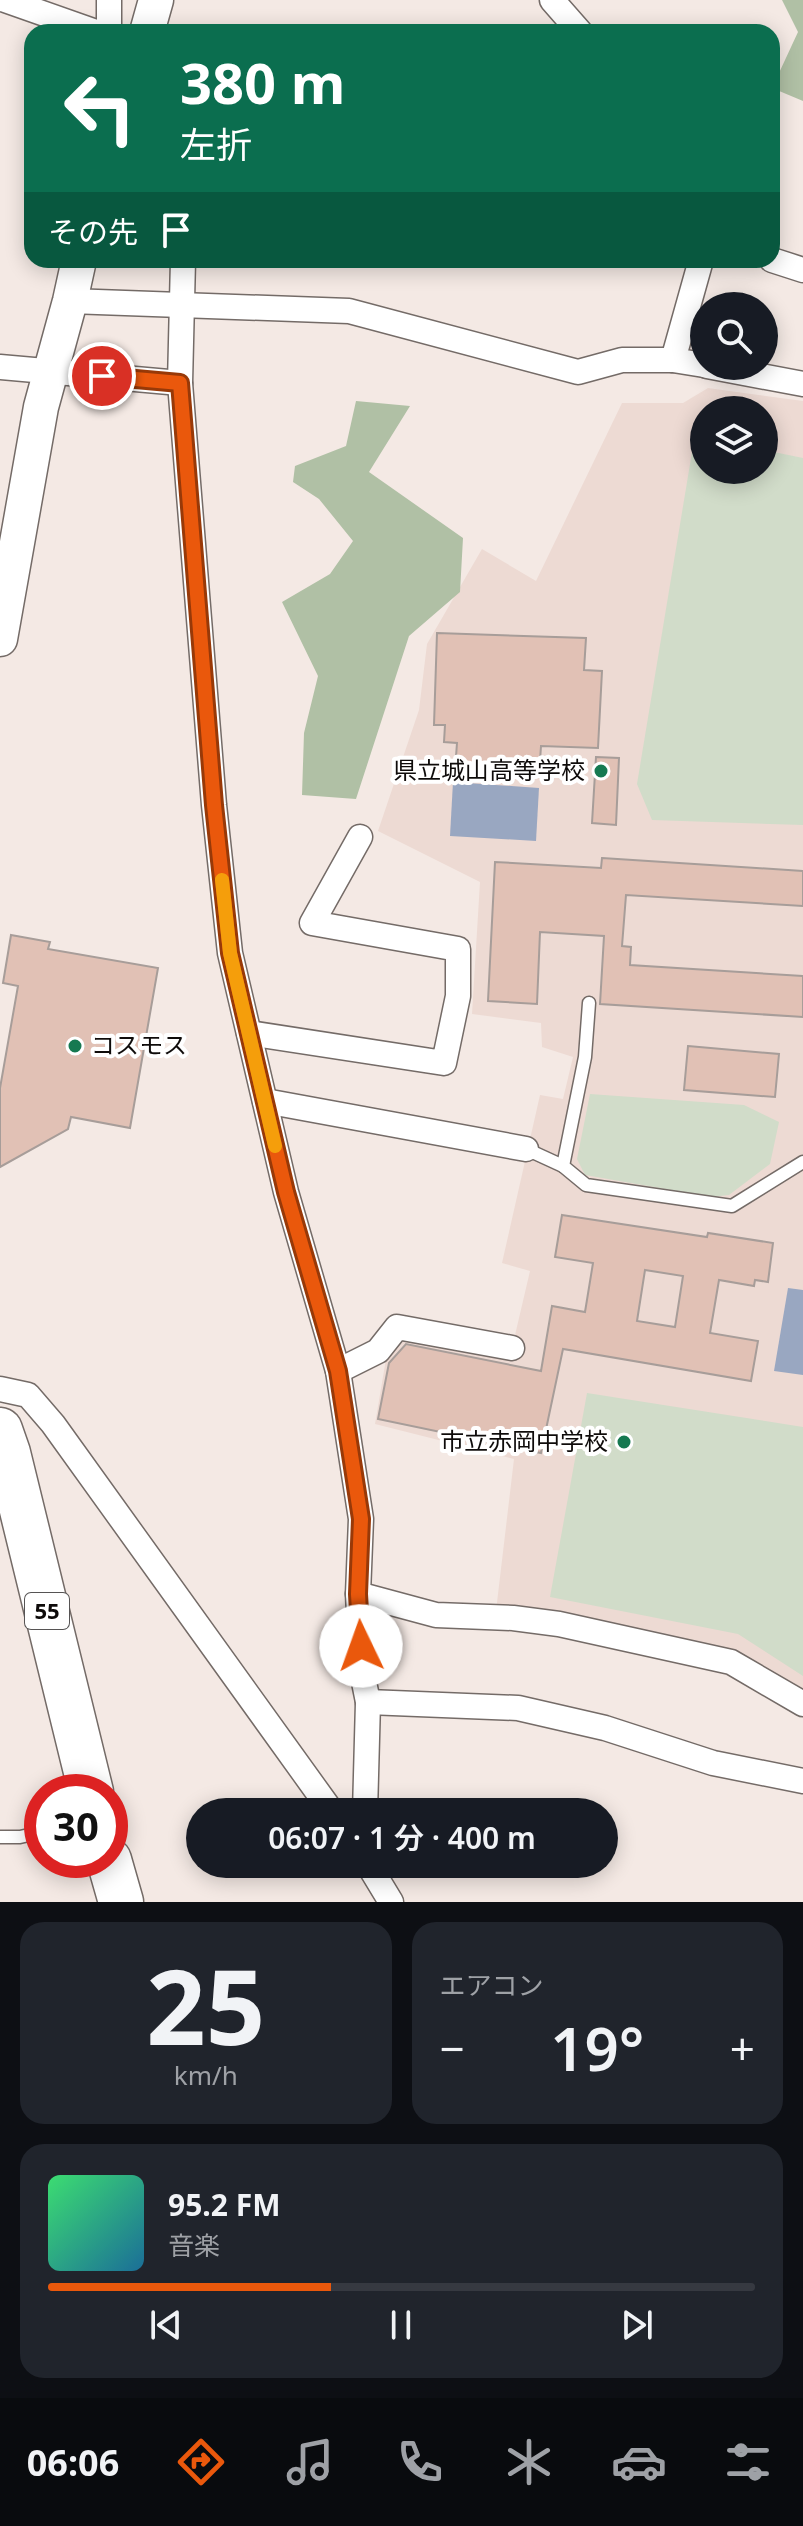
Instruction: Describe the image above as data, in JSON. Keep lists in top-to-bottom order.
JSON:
{
  "streets": {
    "highway": ["55"]
  },
  "places": ["県立城山高等学校", "コスモス", "市立赤岡中学校"],
  "page": {
    "turn": ["380 m", "左折"],
    "then": "その先",
    "limit": "30",
    "trip": "06:07 · 1 分 · 400 m",
    "tile": [
      ["25", "km/h"],
      "エアコン"
    ],
    "heat": ["−", "19°", "+"],
    "song": ["95.2 FM", "音楽"],
    "tabs": "06:06"
  }
}
